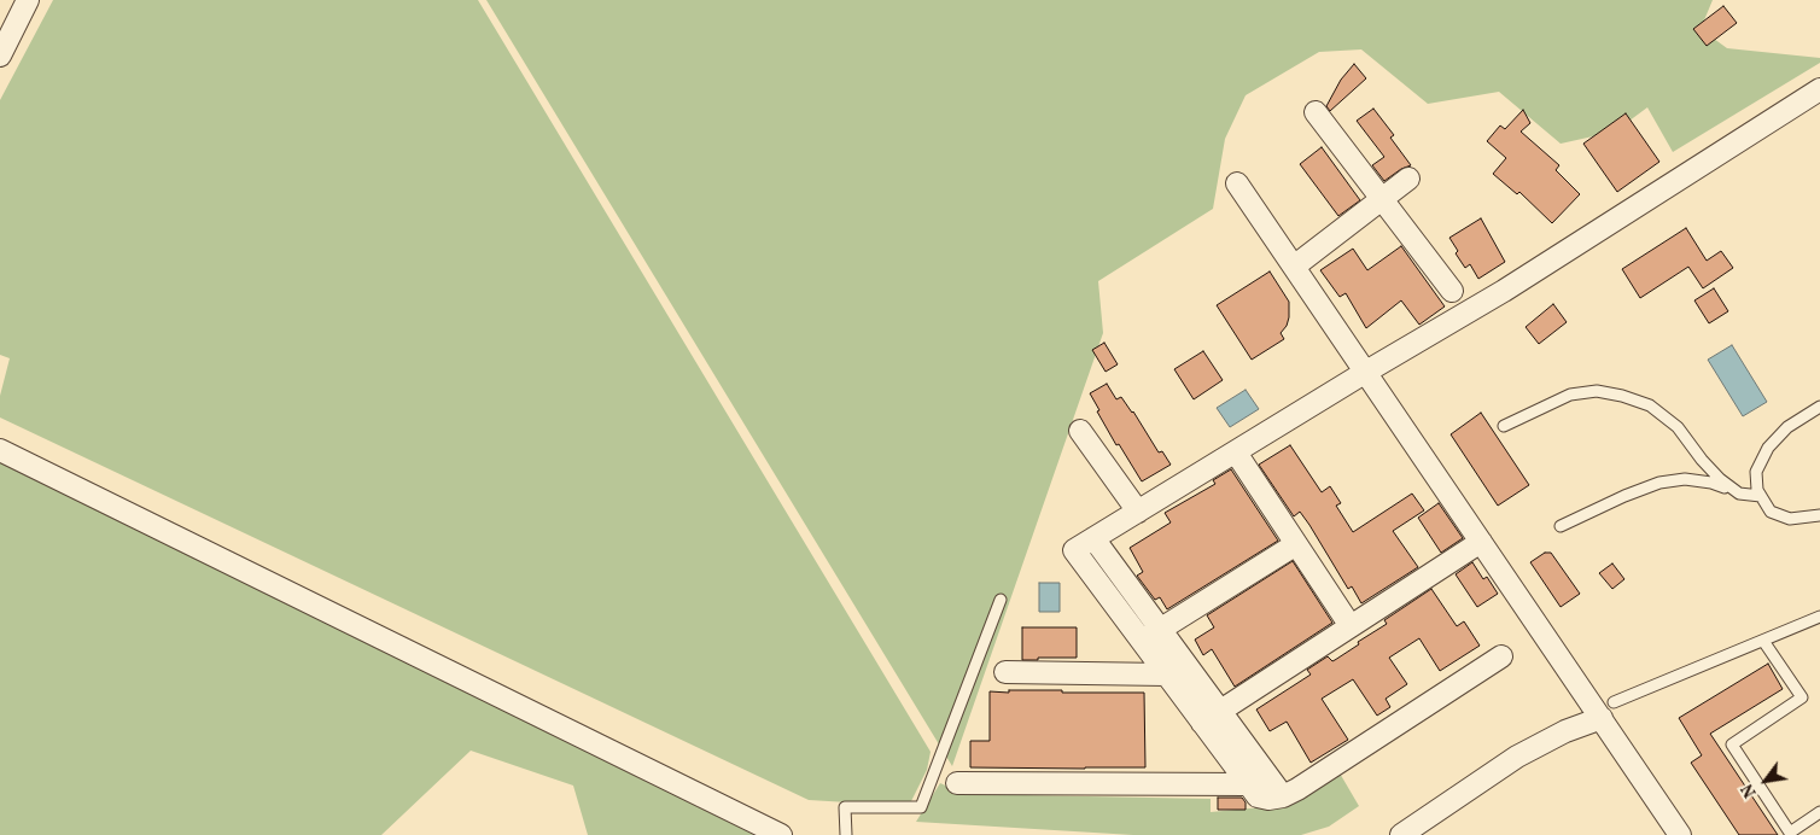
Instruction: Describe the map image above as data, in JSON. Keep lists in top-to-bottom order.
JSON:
{
  "north": "bottom left"
}
